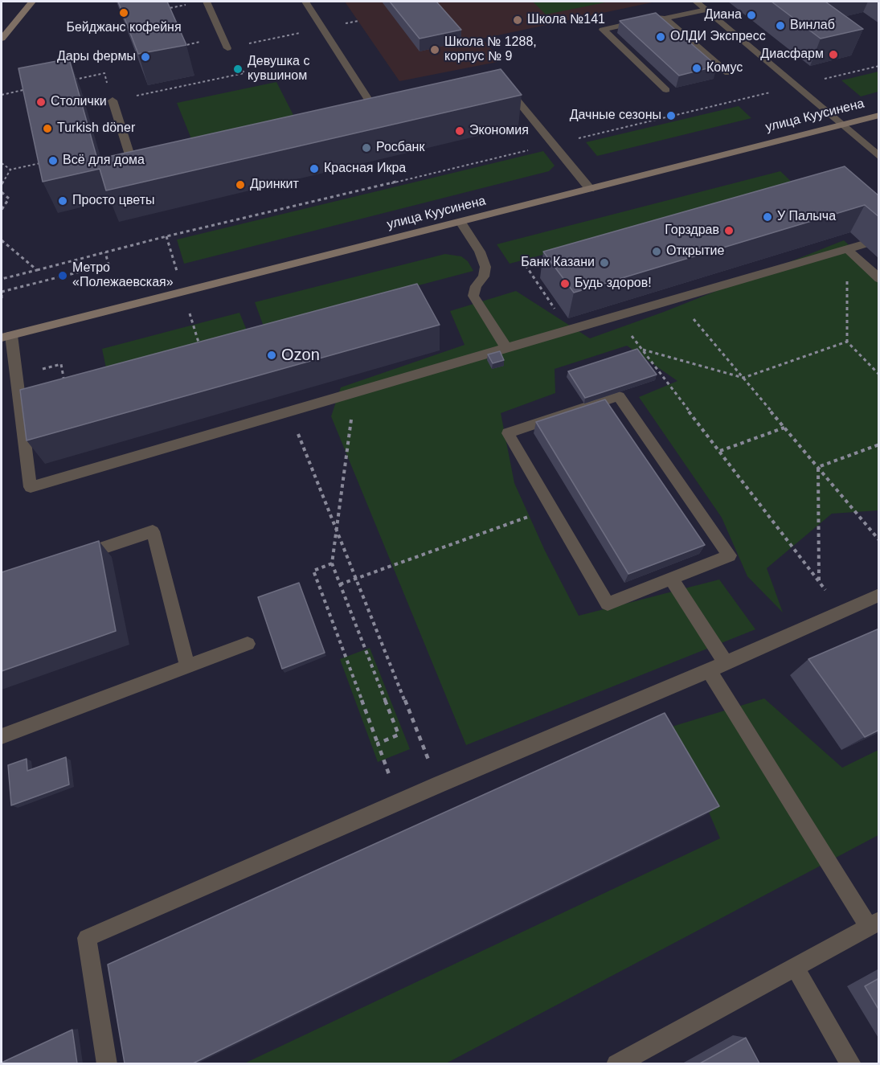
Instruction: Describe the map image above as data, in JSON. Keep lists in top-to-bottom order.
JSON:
{
  "streets": {
    "main road": ["улица Куусинена"]
  },
  "places": [
    "Бейджанс кофейня",
    "Диана",
    "Школа №141",
    "Винлаб",
    "ОЛДИ Экспресс",
    "Школа № 1288, корпус № 9",
    "Диасфарм",
    "Дары фермы",
    "Комус",
    "Девушка с кувшином",
    "Столички",
    "Дачные сезоны",
    "Turkish döner",
    "Экономия",
    "Росбанк",
    "Всё для дома",
    "Красная Икра",
    "Дринкит",
    "Просто цветы",
    "У Палыча",
    "Горздрав",
    "Открытие",
    "Банк Казани",
    "Метро «Полежаевская»",
    "Будь здоров!",
    "Ozon"
  ]
}
